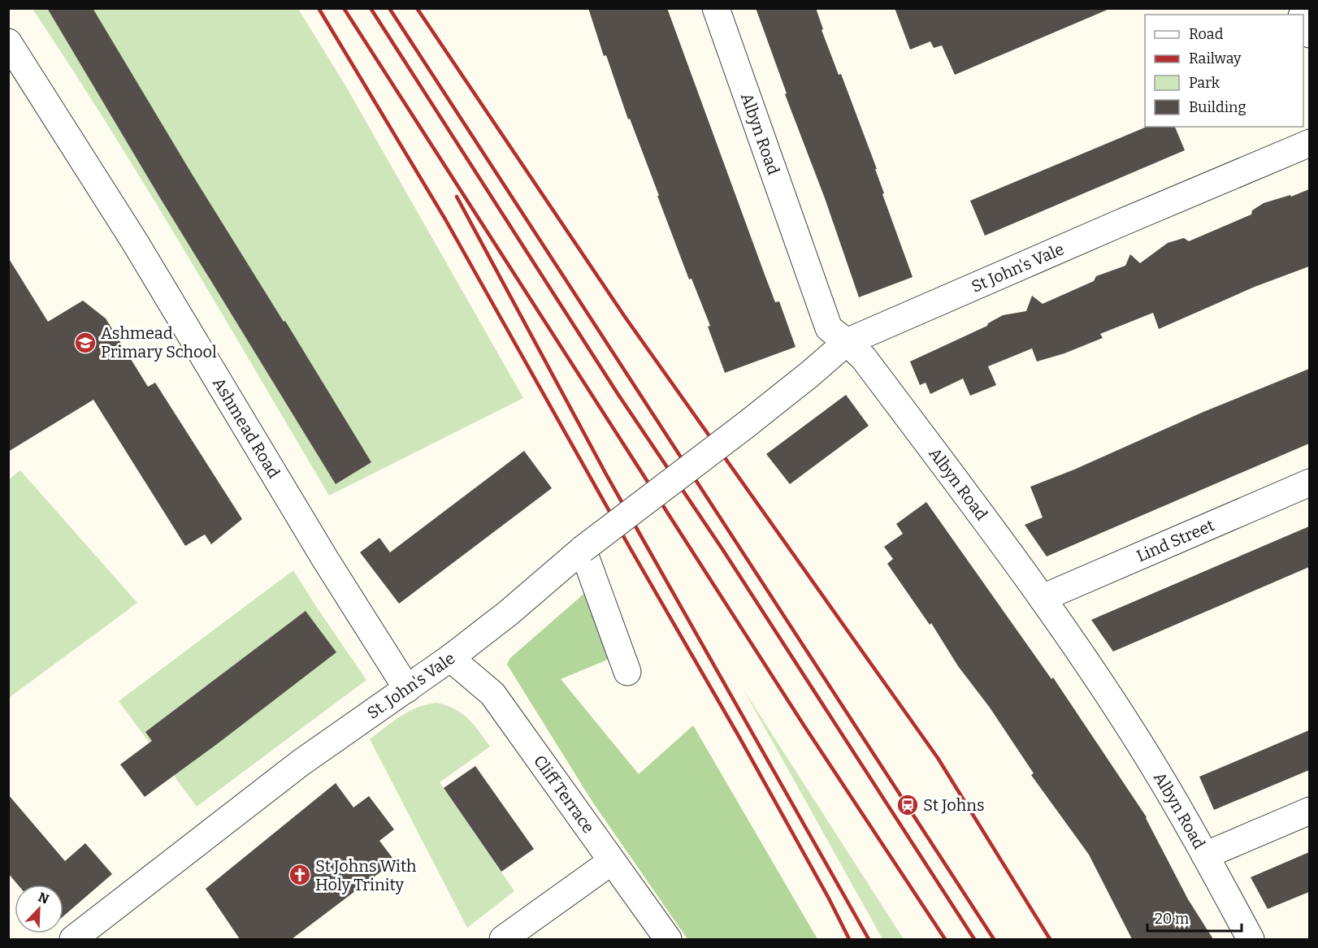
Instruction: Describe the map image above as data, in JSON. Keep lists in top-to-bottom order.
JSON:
{
  "streets": {
    "street": [
      "Albyn Road",
      "St John's Vale",
      "Ashmead Road",
      "Lind Street",
      "St. John's Vale",
      "Cliff Terrace"
    ]
  },
  "crossings": [
    ["Albyn Road", "St John's Vale"],
    ["Albyn Road", "Lind Street"],
    ["St John's Vale", "St. John's Vale"],
    ["Ashmead Road", "St. John's Vale"],
    ["St. John's Vale", "Cliff Terrace"]
  ],
  "places": {
    "school or university": ["Ashmead Primary School"],
    "station": ["St Johns"],
    "church": ["St Johns With Holy Trinity"]
  },
  "legend": [
    "Road",
    "Railway",
    "Park",
    "Building"
  ],
  "scale_bar": "20 m",
  "north": "top right"
}
